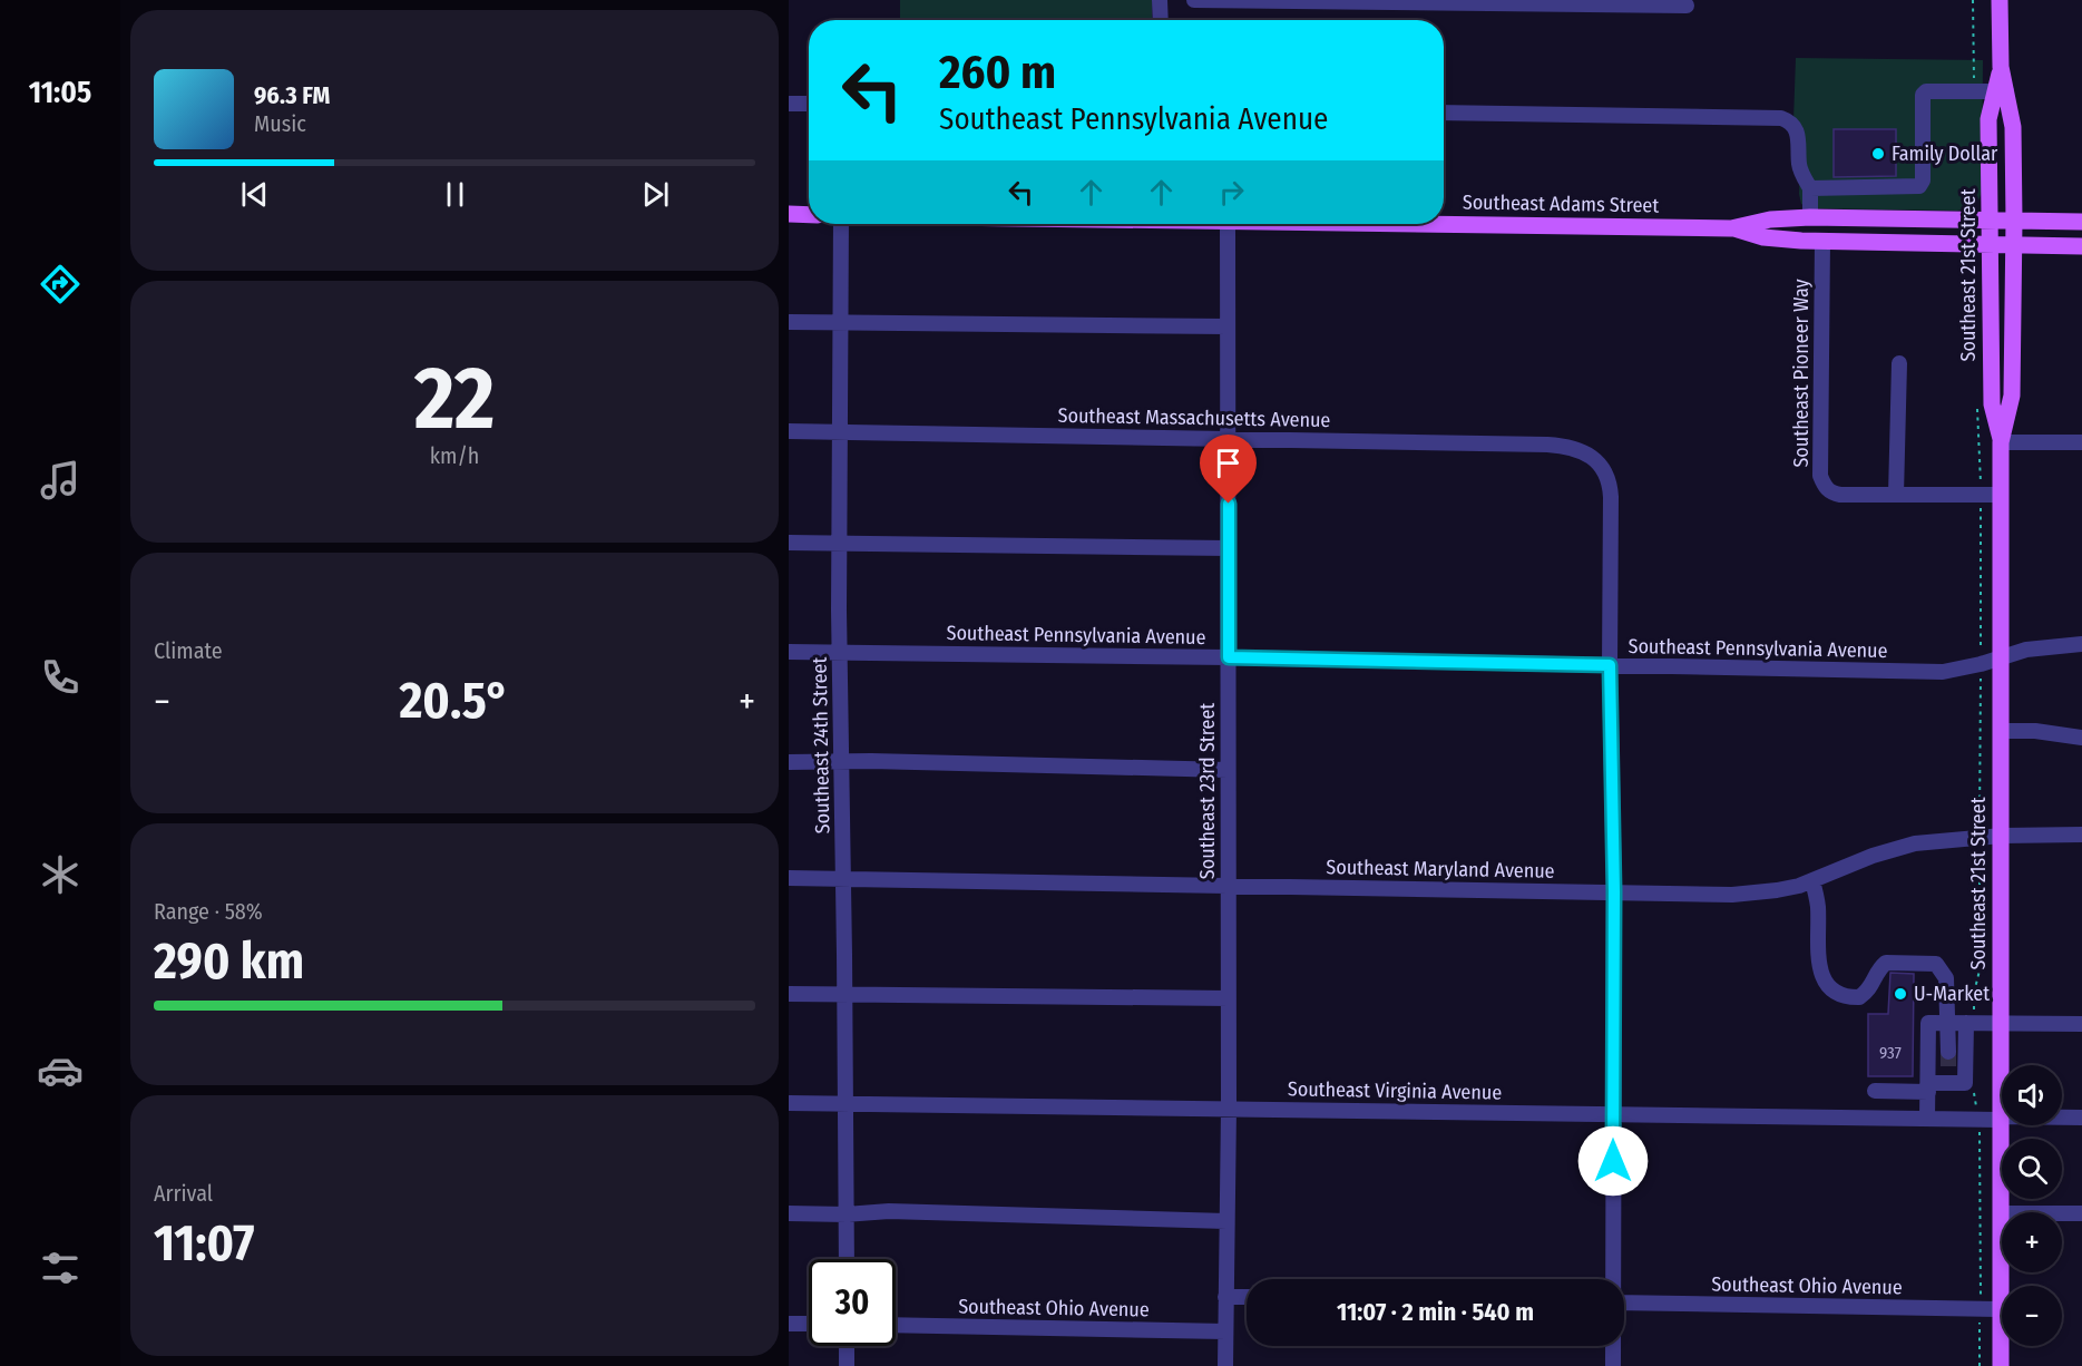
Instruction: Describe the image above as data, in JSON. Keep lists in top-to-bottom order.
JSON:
{
  "streets": {
    "main road": ["Southeast Adams Street", "Southeast 21st Street"],
    "street": [
      "Southeast Pioneer Way",
      "Southeast Massachusetts Avenue",
      "Southeast Pennsylvania Avenue",
      "Southeast 24th Street",
      "Southeast 23rd Street",
      "Southeast Maryland Avenue",
      "Southeast Virginia Avenue",
      "Southeast Ohio Avenue"
    ]
  },
  "crossings": [
    ["Southeast Adams Street", "Southeast 21st Street"],
    ["Southeast Adams Street", "Southeast Pioneer Way"],
    ["Southeast 21st Street", "Southeast Pioneer Way"],
    ["Southeast 21st Street", "Southeast Pennsylvania Avenue"],
    ["Southeast 21st Street", "Southeast Maryland Avenue"],
    ["Southeast 21st Street", "Southeast Virginia Avenue"],
    ["Southeast 21st Street", "Southeast Ohio Avenue"],
    ["Southeast Massachusetts Avenue", "Southeast Pennsylvania Avenue"],
    ["Southeast Massachusetts Avenue", "Southeast 24th Street"],
    ["Southeast Massachusetts Avenue", "Southeast 23rd Street"],
    ["Southeast Pennsylvania Avenue", "Southeast 24th Street"],
    ["Southeast Pennsylvania Avenue", "Southeast 23rd Street"],
    ["Southeast 24th Street", "Southeast Maryland Avenue"],
    ["Southeast 24th Street", "Southeast Virginia Avenue"],
    ["Southeast 23rd Street", "Southeast Maryland Avenue"],
    ["Southeast 23rd Street", "Southeast Virginia Avenue"],
    ["Southeast 23rd Street", "Southeast Ohio Avenue"]
  ],
  "places": ["Family Dollar", "U-Market"],
  "house_numbers": ["937"],
  "page": {
    "tabs": "11:05",
    "turn": ["260 m", "Southeast Pennsylvania Avenue"],
    "song": ["96.3 FM", "Music"],
    "tile": [
      ["22", "km/h"],
      "Climate",
      ["Range · 58%", "290 km"],
      ["Arrival", "11:07"]
    ],
    "heat": ["−", "20.5°", "+"],
    "map_buttons": ["+", "−"],
    "limit": "30",
    "trip": "11:07 · 2 min · 540 m"
  }
}
